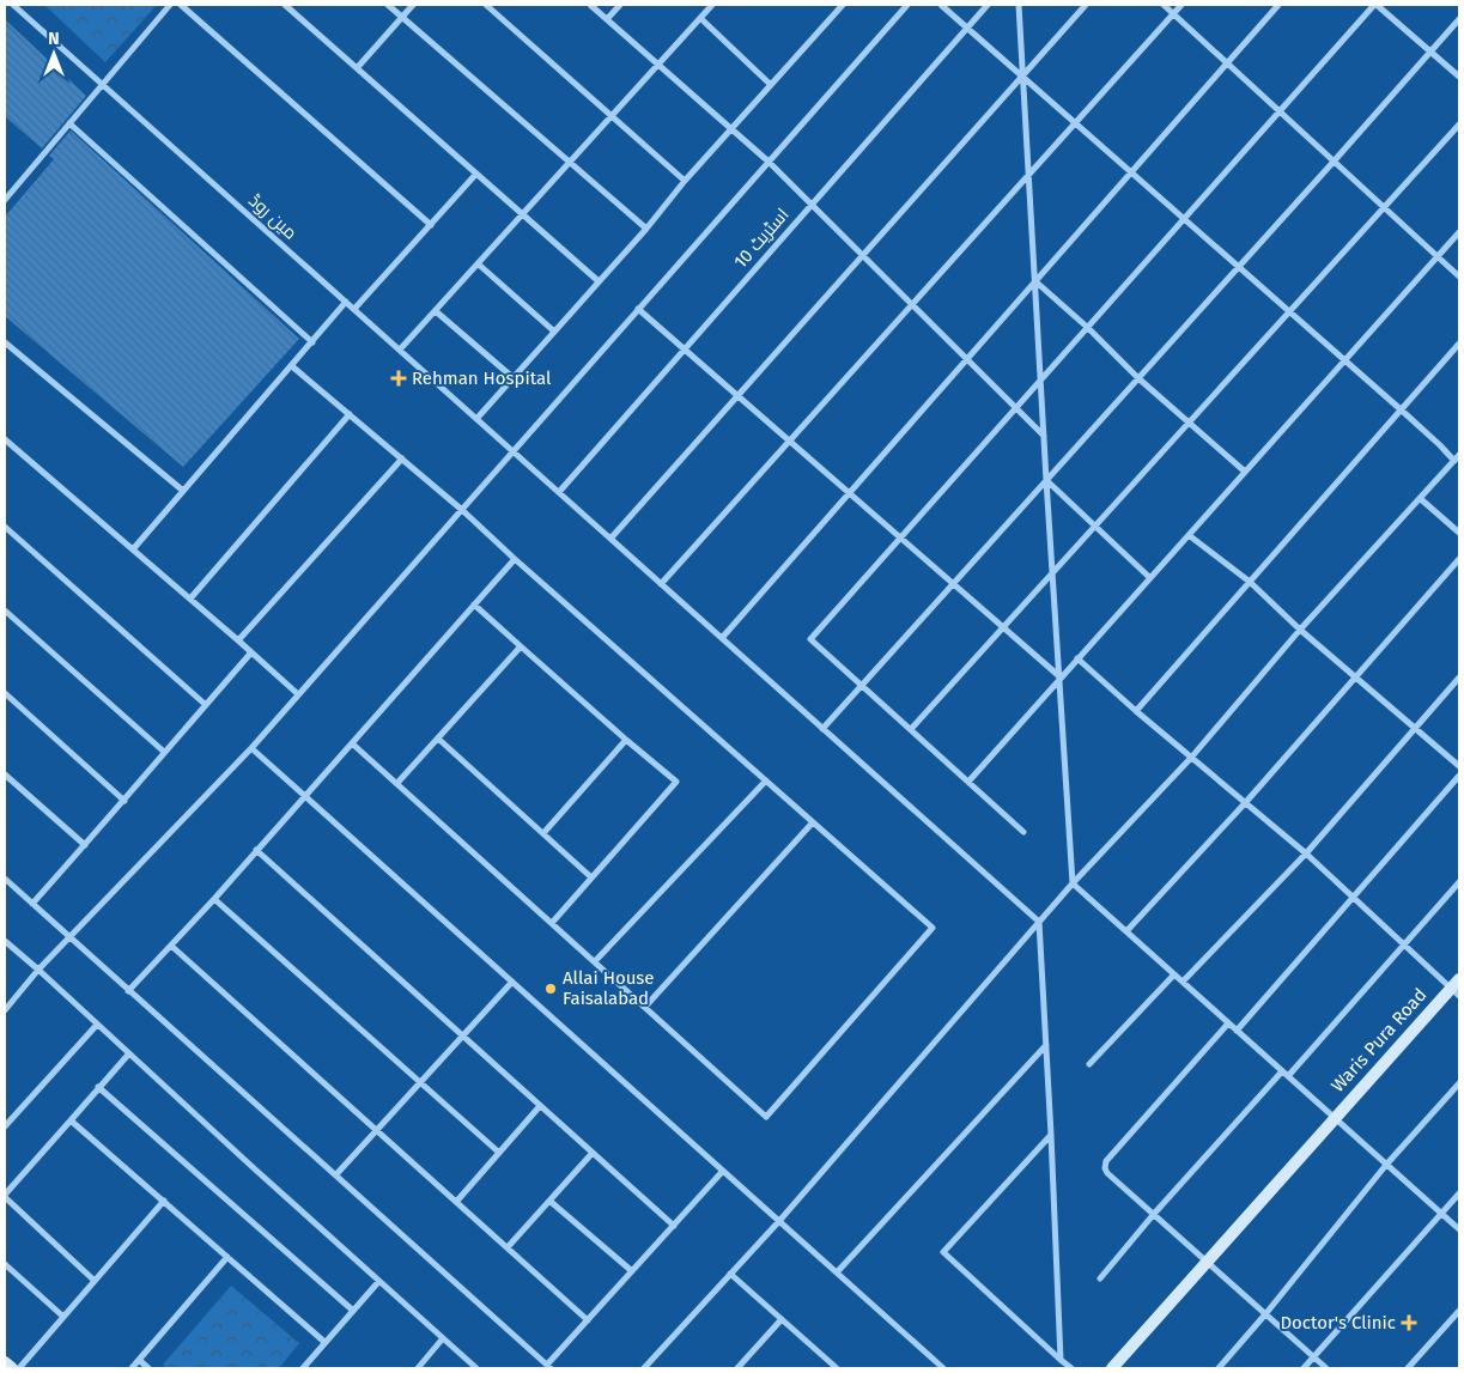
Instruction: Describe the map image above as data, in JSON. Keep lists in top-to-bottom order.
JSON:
{
  "streets": {
    "main road": ["Waris Pura Road"],
    "street": ["مین روڈ", "اسٹریٹ 10"]
  },
  "crossings": [
    ["مین روڈ", "اسٹریٹ 10"]
  ],
  "places": {
    "health": ["Rehman Hospital", "Doctor's Clinic"],
    "other": ["Allai House Faisalabad"]
  },
  "north": "top"
}
